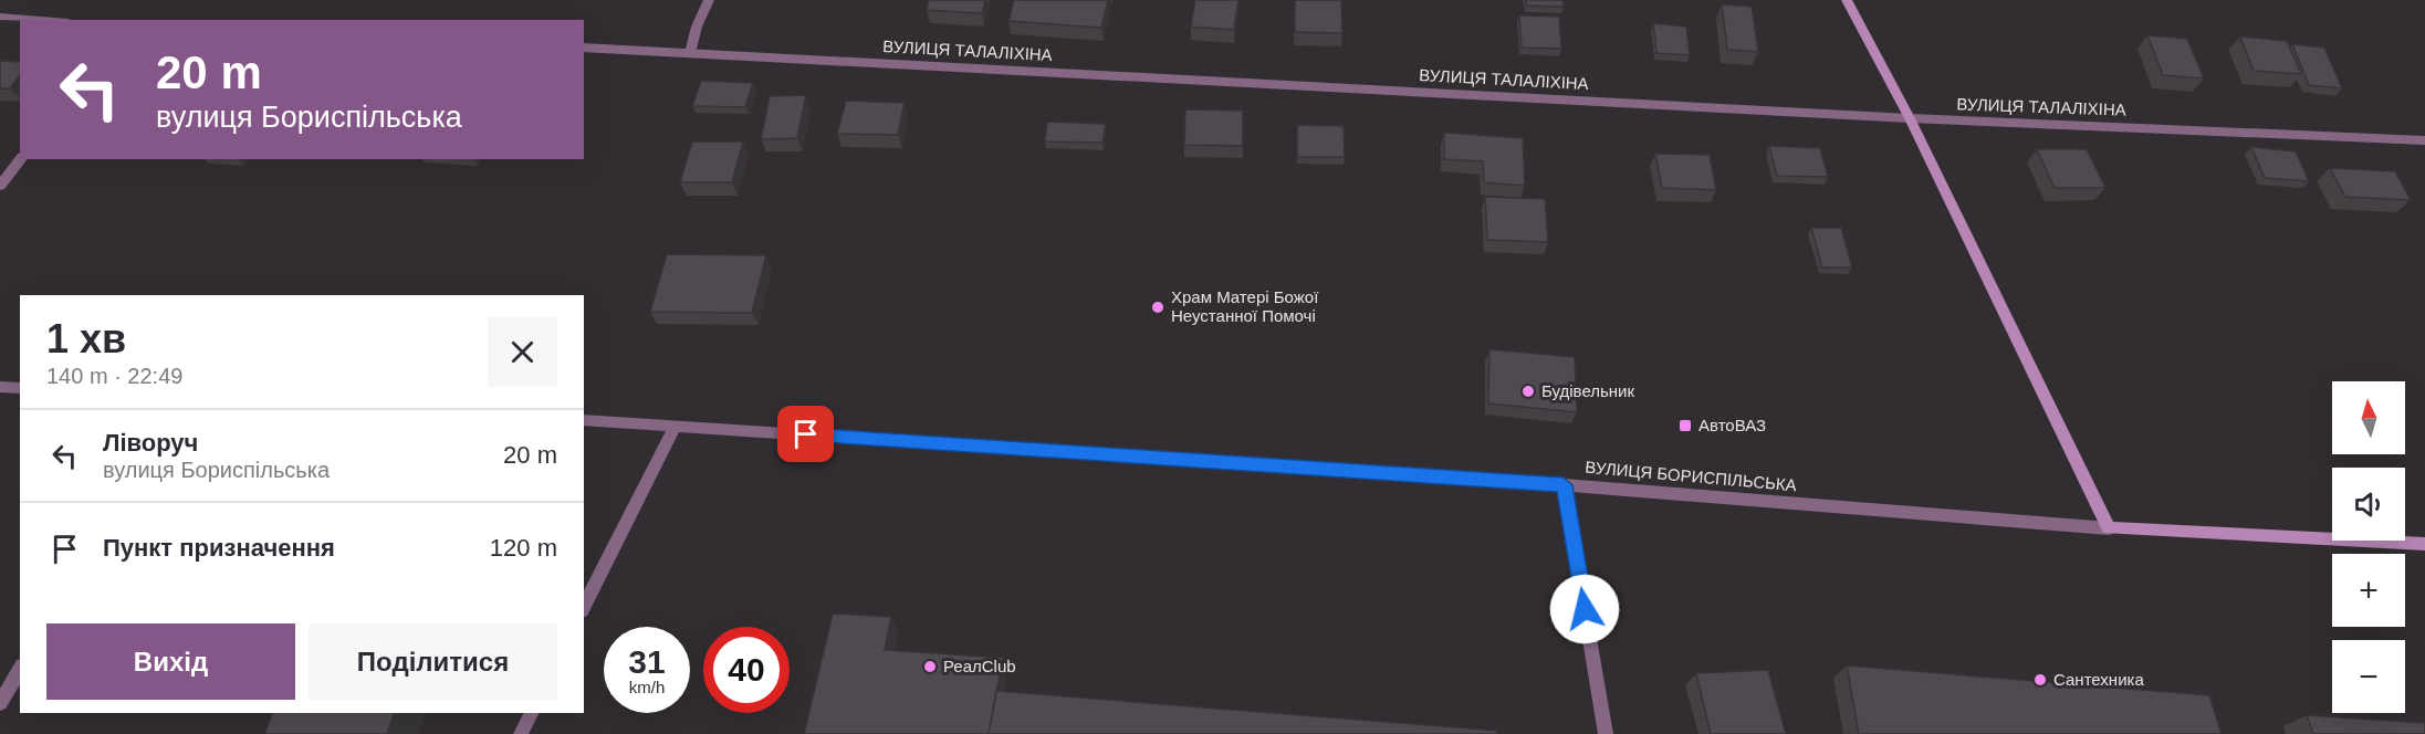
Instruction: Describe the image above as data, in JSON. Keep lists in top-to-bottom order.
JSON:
{
  "streets": {
    "main road": ["ВУЛИЦЯ БОРИСПІЛЬСЬКА"],
    "street": ["ВУЛИЦЯ ТАЛАЛІХІНА"]
  },
  "places": {
    "other": [
      "Храм Матері Божої Неустанної Помочі",
      "Будівельник",
      "РеалClub",
      "Сантехника"
    ],
    "transit": ["АвтоВАЗ"]
  },
  "north": "top",
  "page": {
    "turn": ["20 m", "вулиця Бориспільська"],
    "heading": ["1 хв", "140 m · 22:49"],
    "map_buttons": ["+", "−"],
    "list": [
      {
        "name": "Ліворуч",
        "note": "вулиця Бориспільська",
        "value": "20 m"
      },
      {
        "name": "Пункт призначення",
        "value": "120 m"
      }
    ],
    "buttons": ["Вихід", "Поділитися"],
    "speed": "31 km/h",
    "limit": "40"
  }
}
